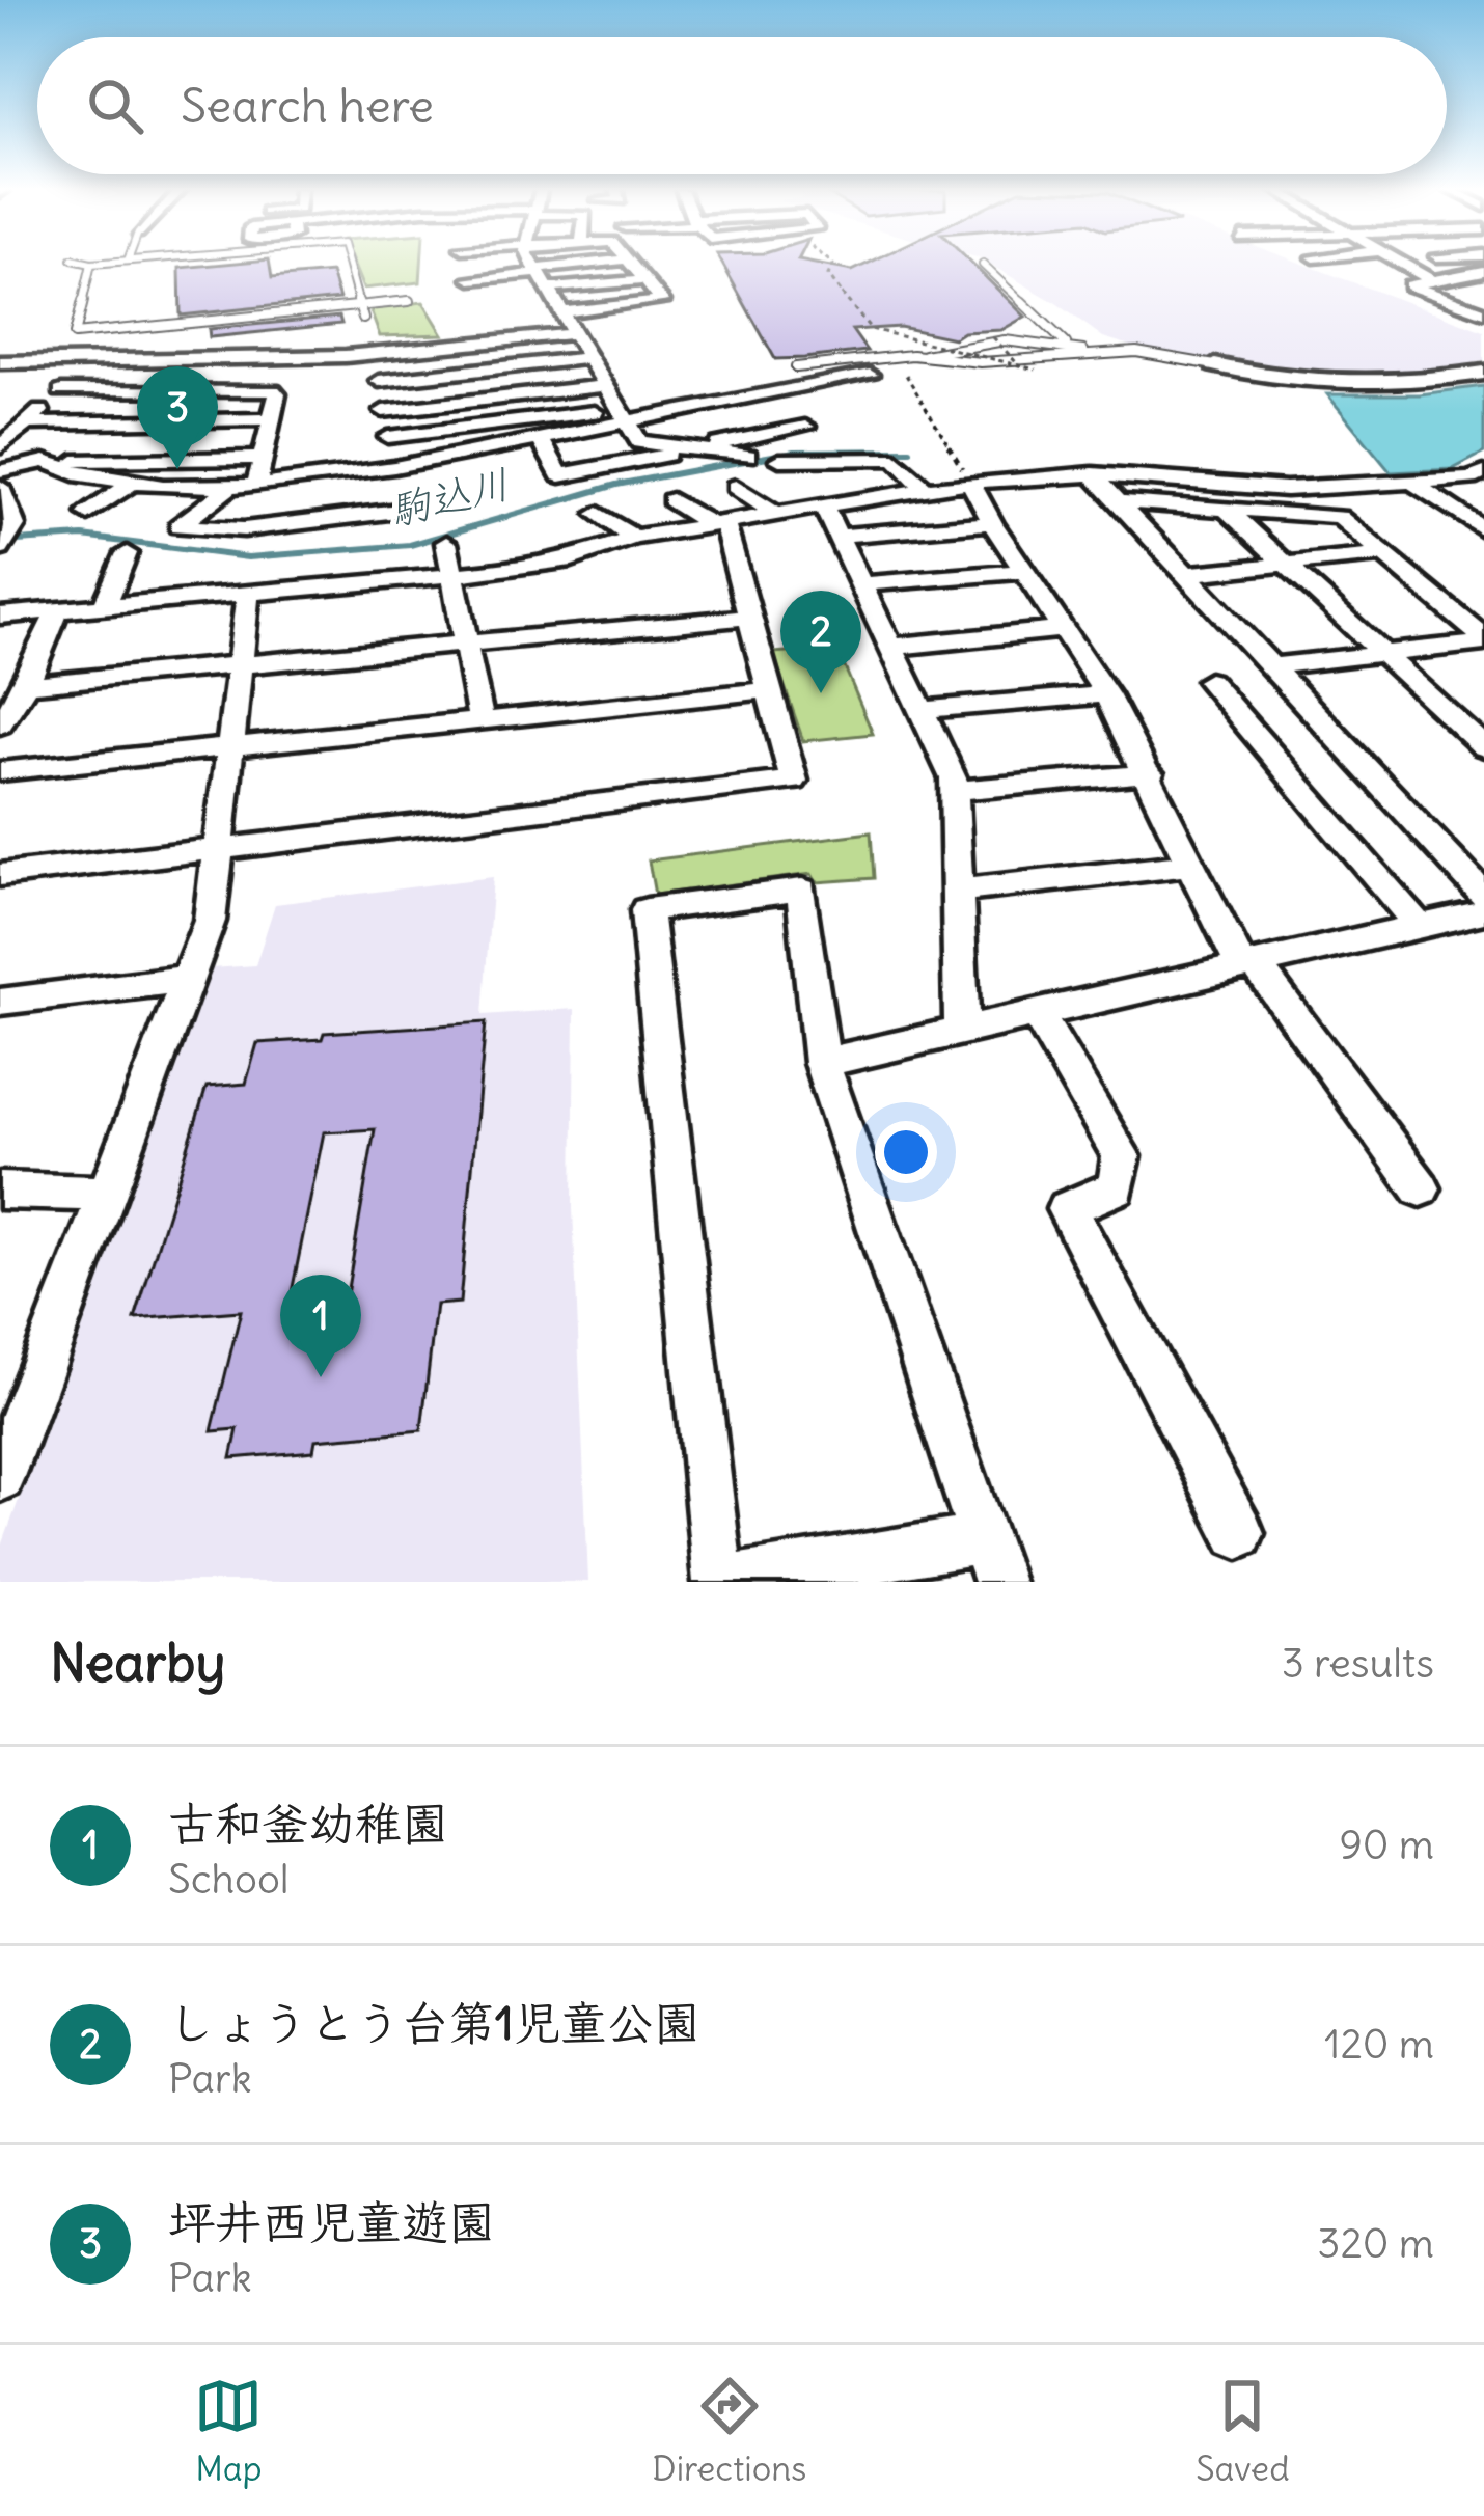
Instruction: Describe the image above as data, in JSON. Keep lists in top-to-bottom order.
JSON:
{
  "water": ["駒込川"],
  "page": {
    "search": "Search here",
    "pins": ["3", "2", "1"],
    "heading": ["Nearby", "3 results"],
    "list": [
      {
        "mark": "1",
        "name": "古和釜幼稚園",
        "note": "School",
        "value": "90 m"
      },
      {
        "mark": "2",
        "name": "しょうとう台第1児童公園",
        "note": "Park",
        "value": "120 m"
      },
      {
        "mark": "3",
        "name": "坪井西児童遊園",
        "note": "Park",
        "value": "320 m"
      }
    ],
    "nav": ["Map", "Directions", "Saved"]
  }
}
